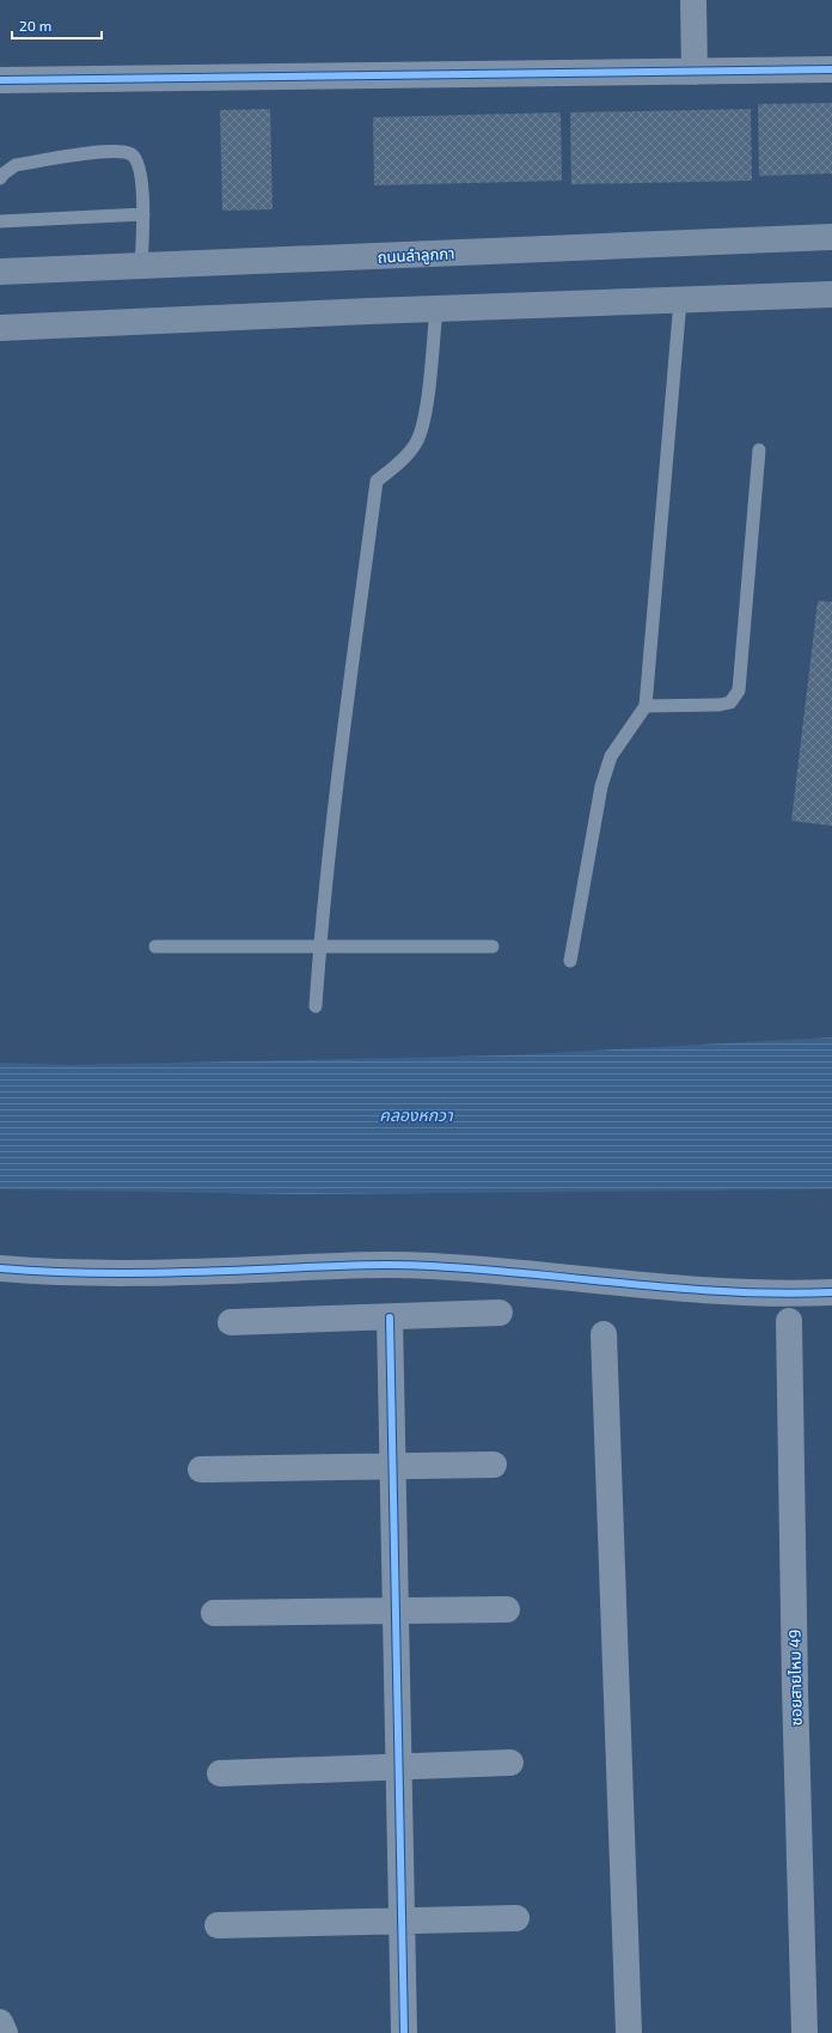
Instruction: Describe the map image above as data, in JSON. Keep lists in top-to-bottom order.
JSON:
{
  "streets": {
    "main road": ["ถนนลำลูกกา"],
    "street": ["ซอยสายไหม 49"]
  },
  "water": ["คลองหกวา"],
  "scale_bar": "20 m"
}
